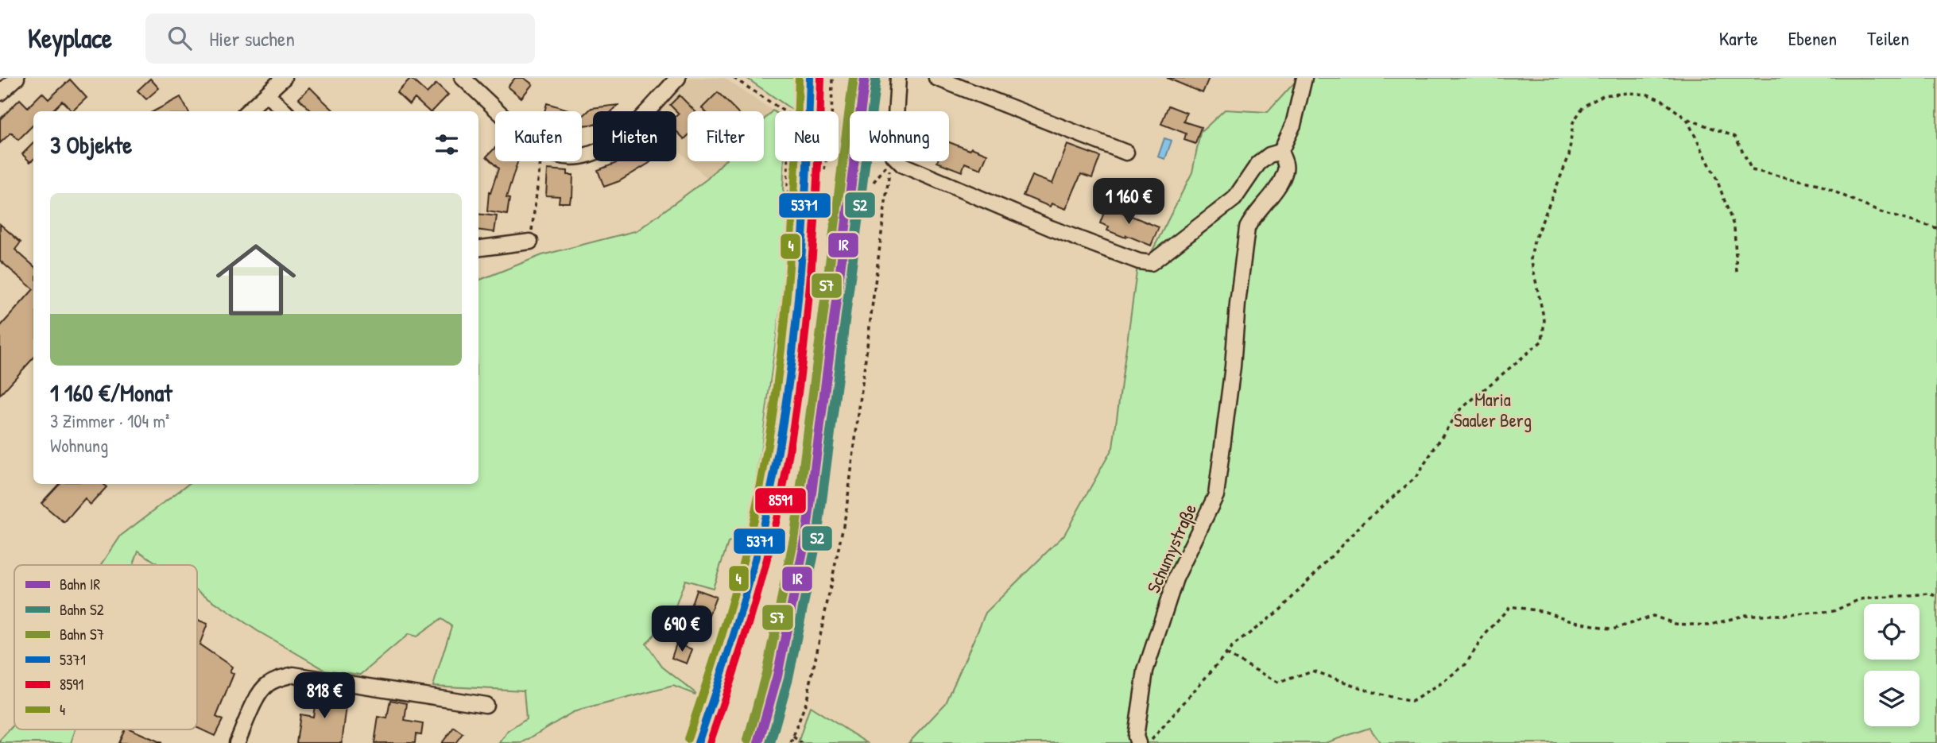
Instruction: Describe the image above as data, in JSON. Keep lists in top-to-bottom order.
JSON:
{
  "streets": {
    "street": ["Schumystraße"]
  },
  "parks": ["Maria Saaler Berg"],
  "lines": [
    "rail line IR",
    "rail line S7",
    "transit line 5371",
    "transit line 8591",
    "transit line 4",
    "rail line S2"
  ],
  "legend": [
    "Bahn IR",
    "Bahn S2",
    "Bahn S7",
    "5371",
    "8591",
    "4"
  ],
  "page": {
    "header": "Keyplace",
    "search": "Hier suchen",
    "nav": ["Karte", "Ebenen", "Teilen"],
    "chip": [
      "Kaufen",
      "Mieten",
      "Filter",
      "Neu",
      "Wohnung"
    ],
    "heading": "3 Objekte",
    "price": ["1 160 €", "690 €", "818 €"],
    "list": [
      {
        "name": "1 160 €/Monat",
        "note": "3 Zimmer · 104 m² · Wohnung"
      }
    ]
  }
}
